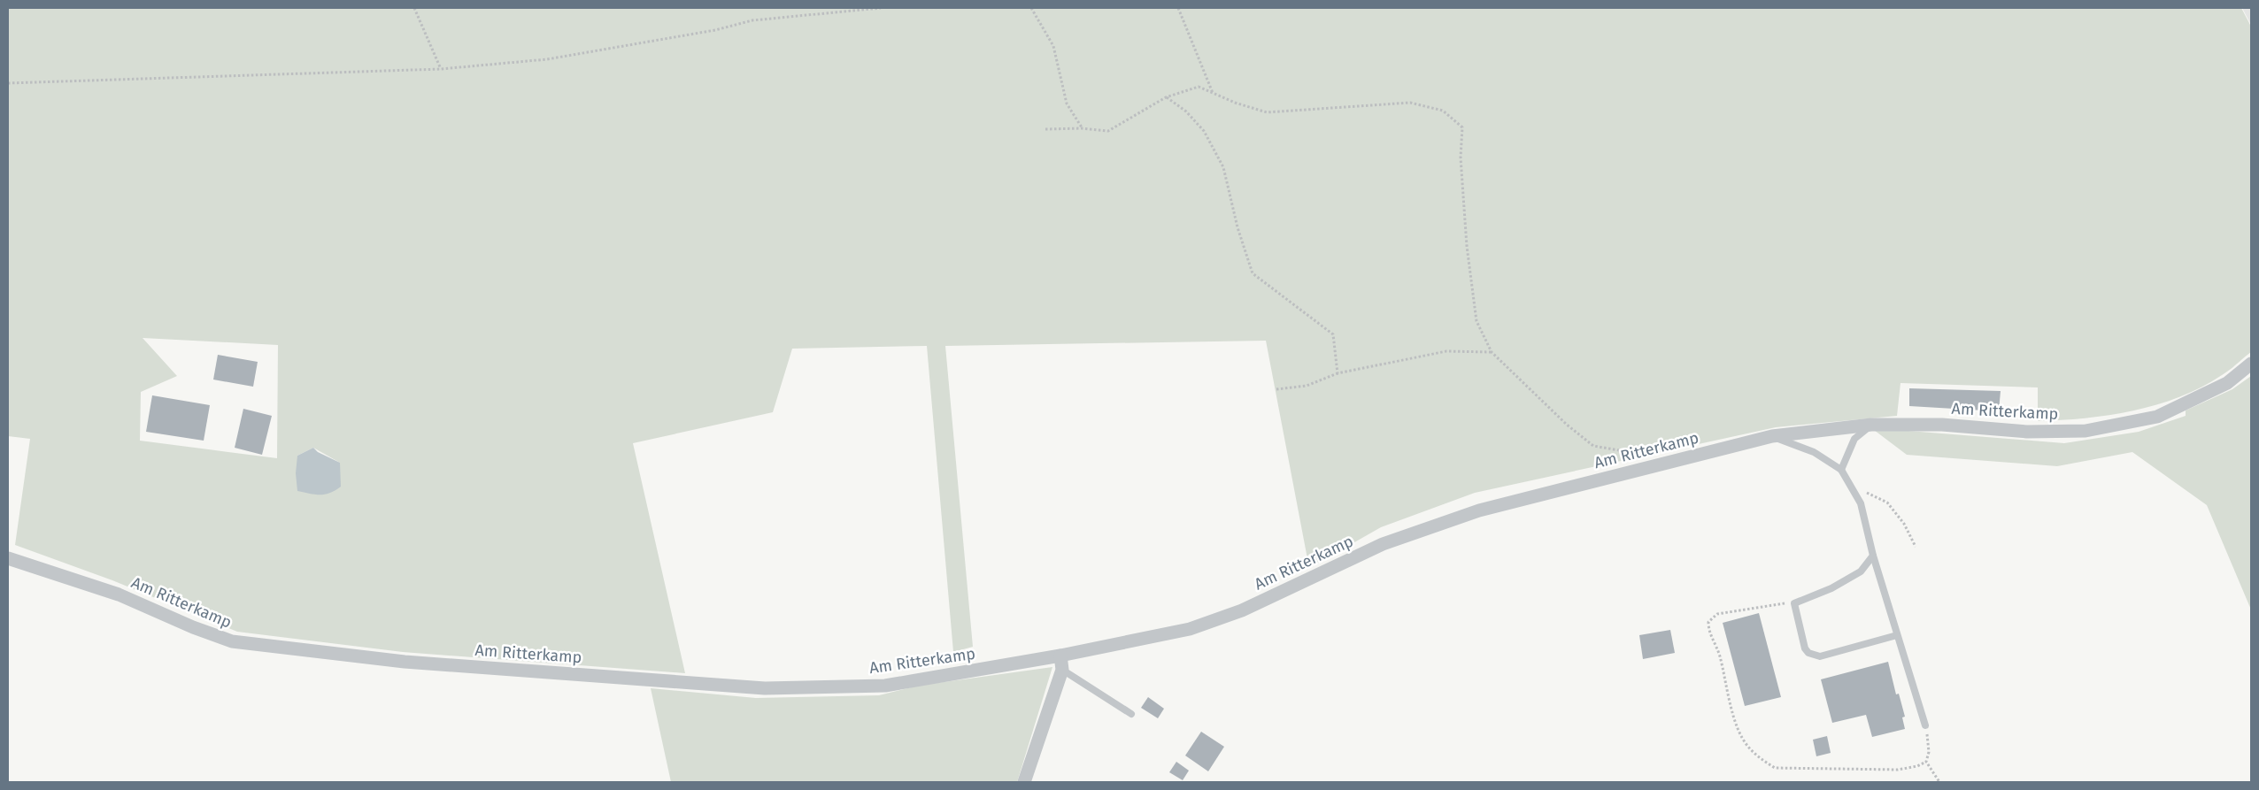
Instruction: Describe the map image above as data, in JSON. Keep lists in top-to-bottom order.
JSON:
{
  "streets": {
    "street": ["Am Ritterkamp"]
  }
}
